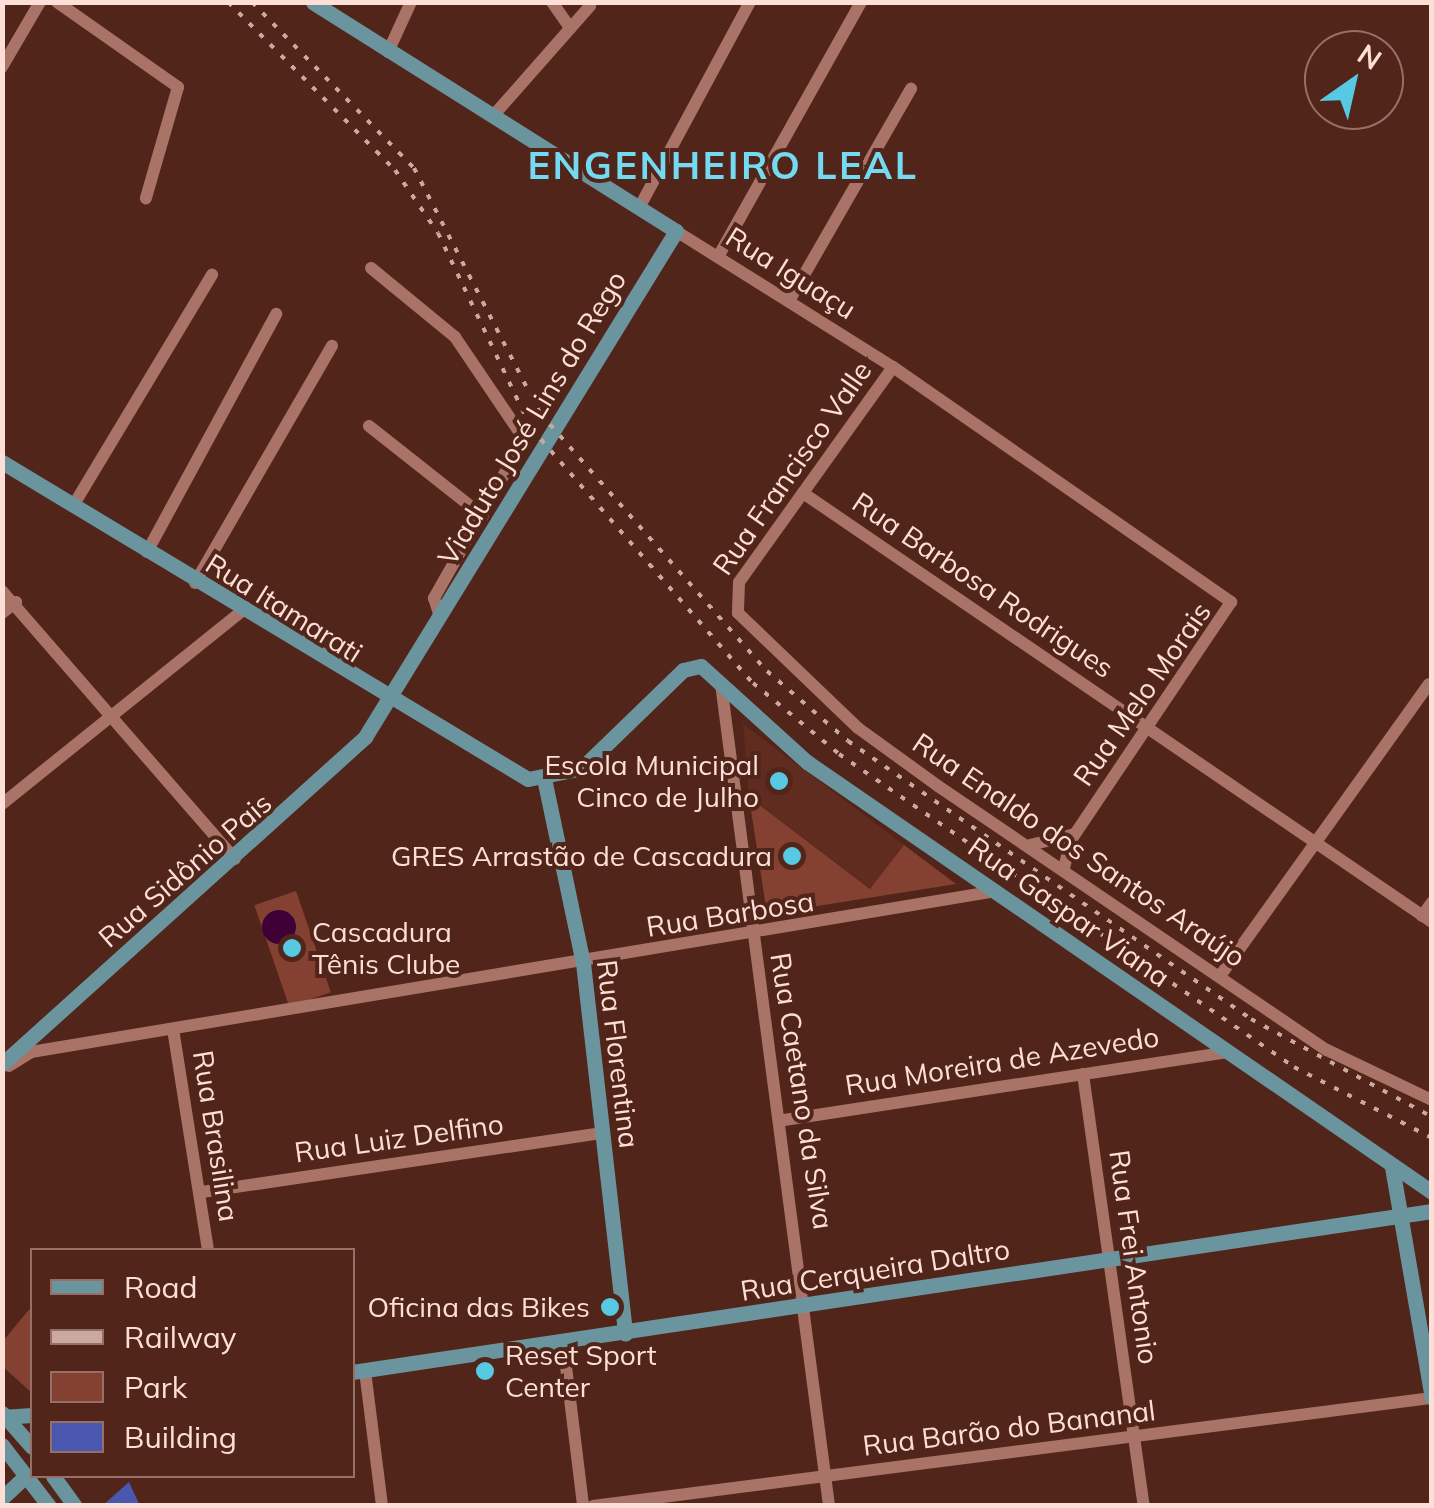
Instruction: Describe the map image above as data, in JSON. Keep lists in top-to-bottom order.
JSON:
{
  "streets": {
    "main road": [
      "Rua Iguaçu",
      "Viaduto José Lins do Rego",
      "Rua Itamarati",
      "Rua Sidônio Pais",
      "Rua Gaspar Viana",
      "Rua Florentina",
      "Rua Cerqueira Daltro"
    ],
    "street": [
      "Rua Francisco Valle",
      "Rua Barbosa Rodrigues",
      "Rua Melo Morais",
      "Rua Enaldo dos Santos Araújo",
      "Rua Barbosa",
      "Rua Moreira de Azevedo",
      "Rua Caetano da Silva",
      "Rua Brasilina",
      "Rua Luiz Delfino",
      "Rua Frei Antonio",
      "Rua Barão do Bananal"
    ]
  },
  "crossings": [
    ["Rua Iguaçu", "Viaduto José Lins do Rego"],
    ["Rua Iguaçu", "Rua Francisco Valle"],
    ["Rua Iguaçu", "Rua Melo Morais"],
    ["Viaduto José Lins do Rego", "Rua Itamarati"],
    ["Viaduto José Lins do Rego", "Rua Sidônio Pais"],
    ["Rua Francisco Valle", "Rua Barbosa Rodrigues"],
    ["Rua Francisco Valle", "Rua Enaldo dos Santos Araújo"],
    ["Rua Barbosa Rodrigues", "Rua Melo Morais"],
    ["Rua Itamarati", "Rua Sidônio Pais"],
    ["Rua Itamarati", "Rua Gaspar Viana"],
    ["Rua Itamarati", "Rua Florentina"],
    ["Rua Melo Morais", "Rua Enaldo dos Santos Araújo"],
    ["Rua Sidônio Pais", "Rua Barbosa"],
    ["Rua Gaspar Viana", "Rua Barbosa"],
    ["Rua Gaspar Viana", "Rua Florentina"],
    ["Rua Gaspar Viana", "Rua Moreira de Azevedo"],
    ["Rua Gaspar Viana", "Rua Caetano da Silva"],
    ["Rua Barbosa", "Rua Florentina"],
    ["Rua Barbosa", "Rua Caetano da Silva"],
    ["Rua Barbosa", "Rua Brasilina"],
    ["Rua Florentina", "Rua Luiz Delfino"],
    ["Rua Florentina", "Rua Cerqueira Daltro"],
    ["Rua Moreira de Azevedo", "Rua Caetano da Silva"],
    ["Rua Moreira de Azevedo", "Rua Frei Antonio"],
    ["Rua Caetano da Silva", "Rua Cerqueira Daltro"],
    ["Rua Caetano da Silva", "Rua Barão do Bananal"],
    ["Rua Brasilina", "Rua Luiz Delfino"],
    ["Rua Frei Antonio", "Rua Cerqueira Daltro"],
    ["Rua Frei Antonio", "Rua Barão do Bananal"]
  ],
  "districts": ["ENGENHEIRO LEAL"],
  "places": [
    "Escola Municipal Cinco de Julho",
    "GRES Arrastão de Cascadura",
    "Cascadura Tênis Clube",
    "Oficina das Bikes",
    "Reset Sport Center"
  ],
  "legend": [
    "Road",
    "Railway",
    "Park",
    "Building"
  ],
  "north": "top right"
}
